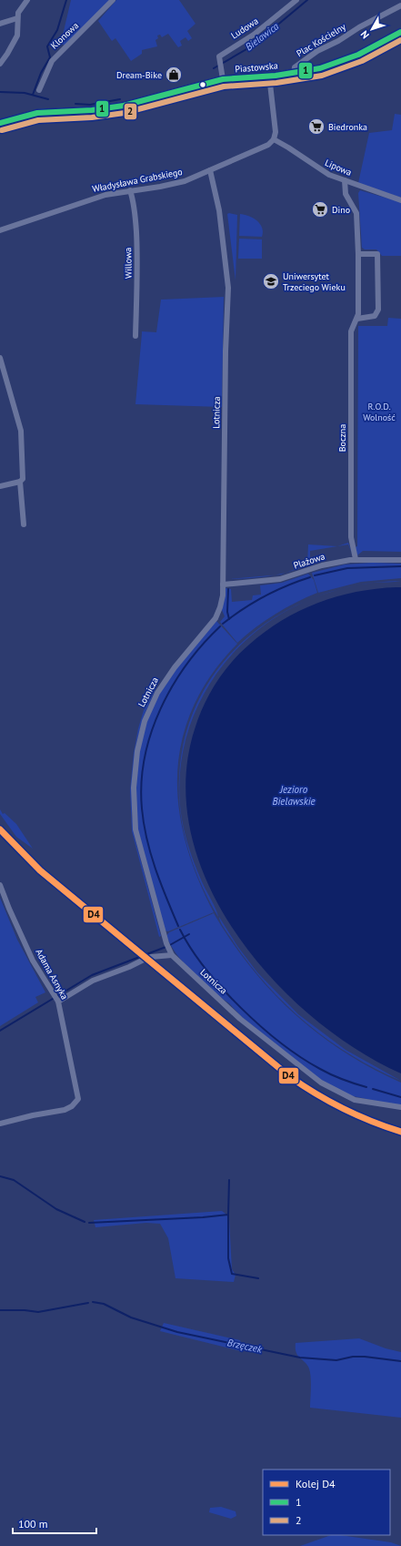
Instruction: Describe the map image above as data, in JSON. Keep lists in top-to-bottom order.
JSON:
{
  "streets": {
    "main road": ["Piastowska"],
    "street": [
      "Ludowa",
      "Klonowa",
      "Plac Kościelny",
      "Lipowa",
      "Władysława Grabskiego",
      "Willowa",
      "Lotnicza",
      "Boczna",
      "Plażowa",
      "Adama Asnyka"
    ]
  },
  "crossings": [
    ["Ludowa", "Piastowska"],
    ["Plac Kościelny", "Piastowska"],
    ["Lipowa", "Władysława Grabskiego"],
    ["Lipowa", "Boczna"],
    ["Władysława Grabskiego", "Willowa"],
    ["Władysława Grabskiego", "Lotnicza"],
    ["Lotnicza", "Plażowa"],
    ["Boczna", "Plażowa"]
  ],
  "water": ["Bielawica", "Jezioro Bielawskie", "Brzęczek"],
  "parks": ["R.O.D. Wolność"],
  "places": {
    "shop": ["Dream-Bike"],
    "supermarket": ["Biedronka", "Dino"],
    "school or university": ["Uniwersytet Trzeciego Wieku"]
  },
  "lines": ["transit line 1", "transit line 2", "rail line D4"],
  "legend": ["Kolej D4", "1", "2"],
  "scale_bar": "100 m",
  "north": "bottom left"
}
